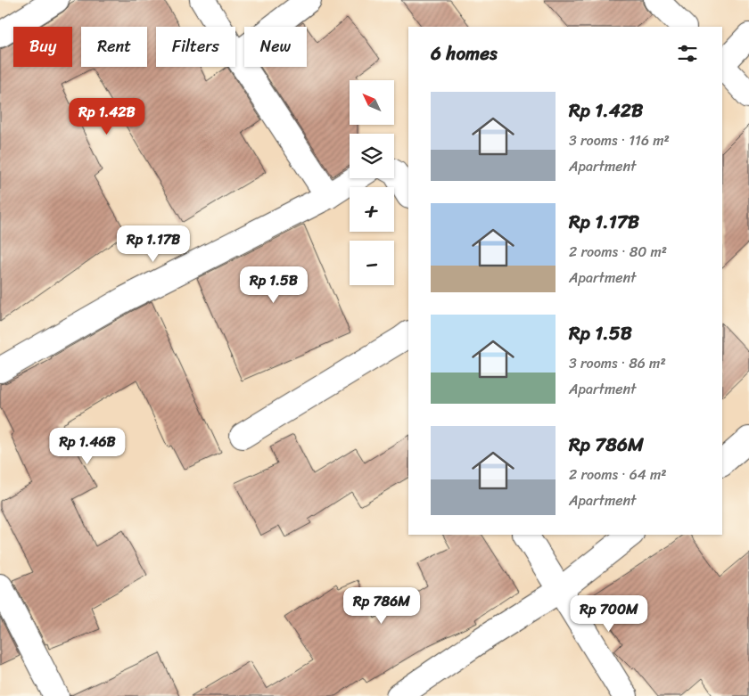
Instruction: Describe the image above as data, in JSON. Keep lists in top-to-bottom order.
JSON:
{
  "north": "top left",
  "page": {
    "chip": [
      "Buy",
      "Rent",
      "Filters",
      "New"
    ],
    "heading": "6 homes",
    "map_buttons": ["+", "−"],
    "list": [
      {
        "name": "Rp 1.42B",
        "note": "3 rooms · 116 m² · Apartment"
      },
      {
        "name": "Rp 1.17B",
        "note": "2 rooms · 80 m² · Apartment"
      },
      {
        "name": "Rp 1.5B",
        "note": "3 rooms · 86 m² · Apartment"
      },
      {
        "name": "Rp 786M",
        "note": "2 rooms · 64 m² · Apartment"
      }
    ],
    "price": [
      "Rp 1.42B",
      "Rp 1.17B",
      "Rp 1.5B",
      "Rp 1.46B",
      "Rp 786M",
      "Rp 700M"
    ]
  }
}
